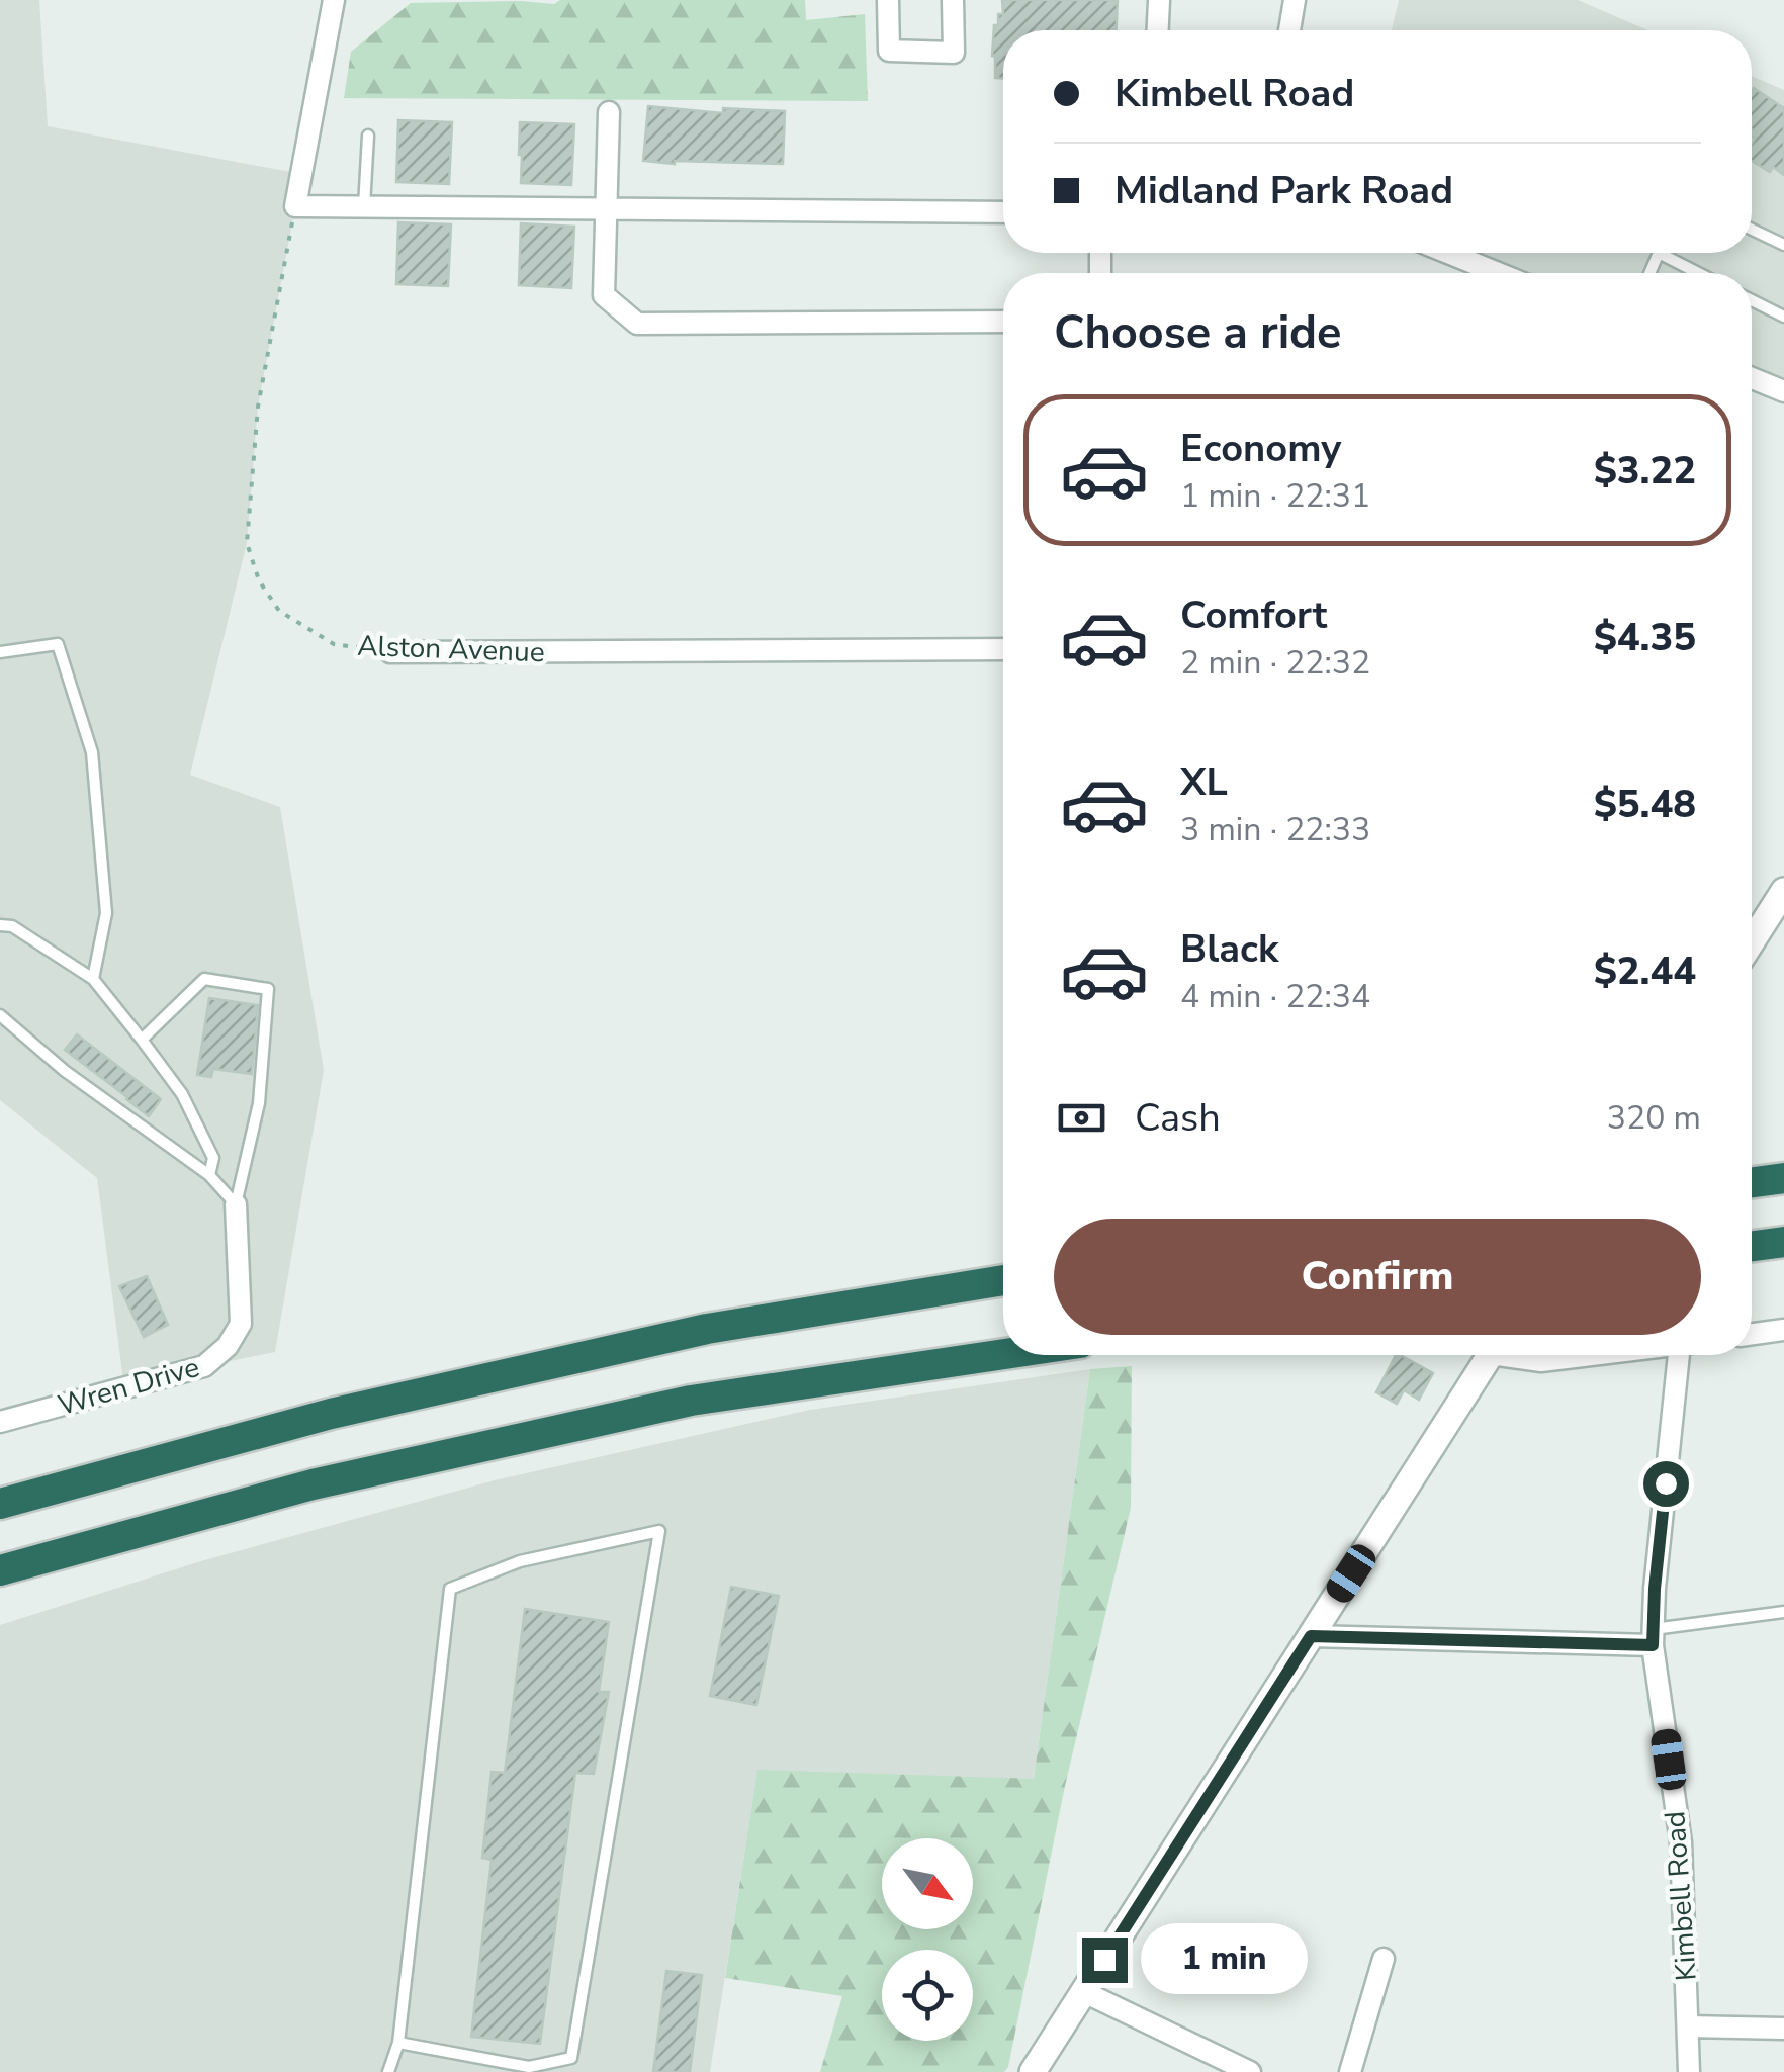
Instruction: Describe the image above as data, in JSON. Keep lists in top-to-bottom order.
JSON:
{
  "streets": {
    "street": ["Alston Avenue", "Wren Drive", "Kimbell Road"]
  },
  "north": "bottom right",
  "page": {
    "banner": ["Kimbell Road", "Midland Park Road"],
    "heading": "Choose a ride",
    "list": [
      {
        "name": "Economy",
        "note": "1 min · 22:31",
        "value": "$3.22"
      },
      {
        "name": "Comfort",
        "note": "2 min · 22:32",
        "value": "$4.35"
      },
      {
        "name": "XL",
        "note": "3 min · 22:33",
        "value": "$5.48"
      },
      {
        "name": "Black",
        "note": "4 min · 22:34",
        "value": "$2.44"
      }
    ],
    "pay": ["Cash", "320 m"],
    "buttons": "Confirm",
    "bubble": "1 min"
  }
}
